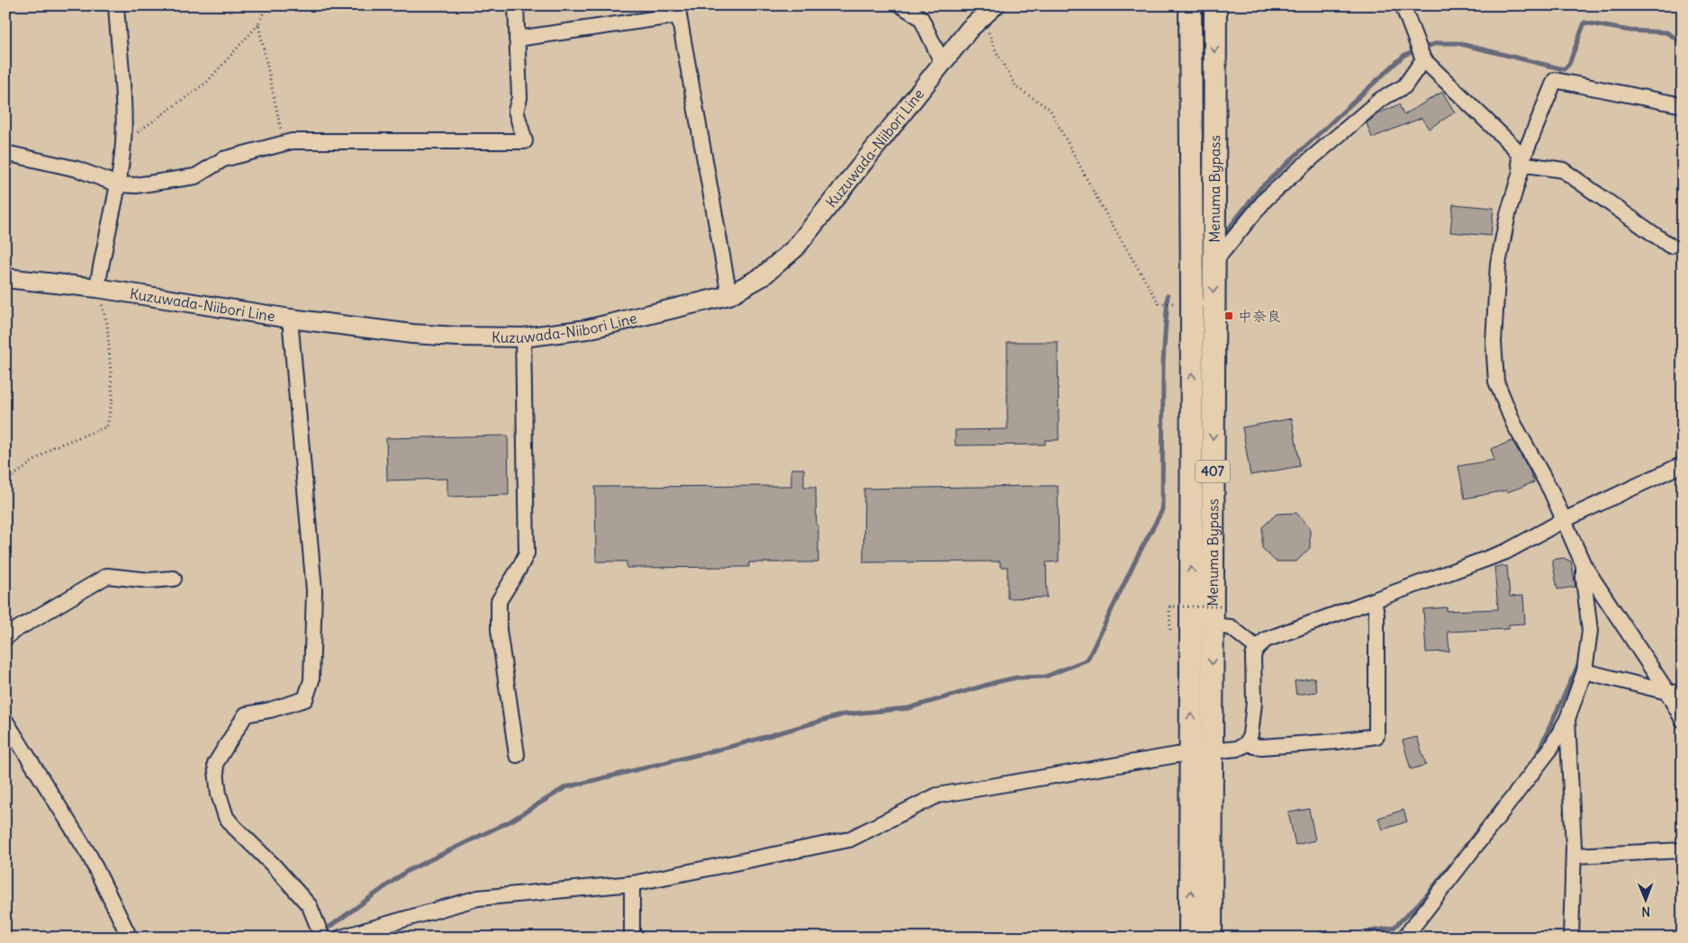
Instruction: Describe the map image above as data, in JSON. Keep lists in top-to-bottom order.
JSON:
{
  "streets": {
    "highway": ["Menuma Bypass", "407"],
    "main road": ["Kuzuwada-Niibori Line"]
  },
  "places": {
    "transit": ["中奈良"]
  },
  "north": "bottom"
}
